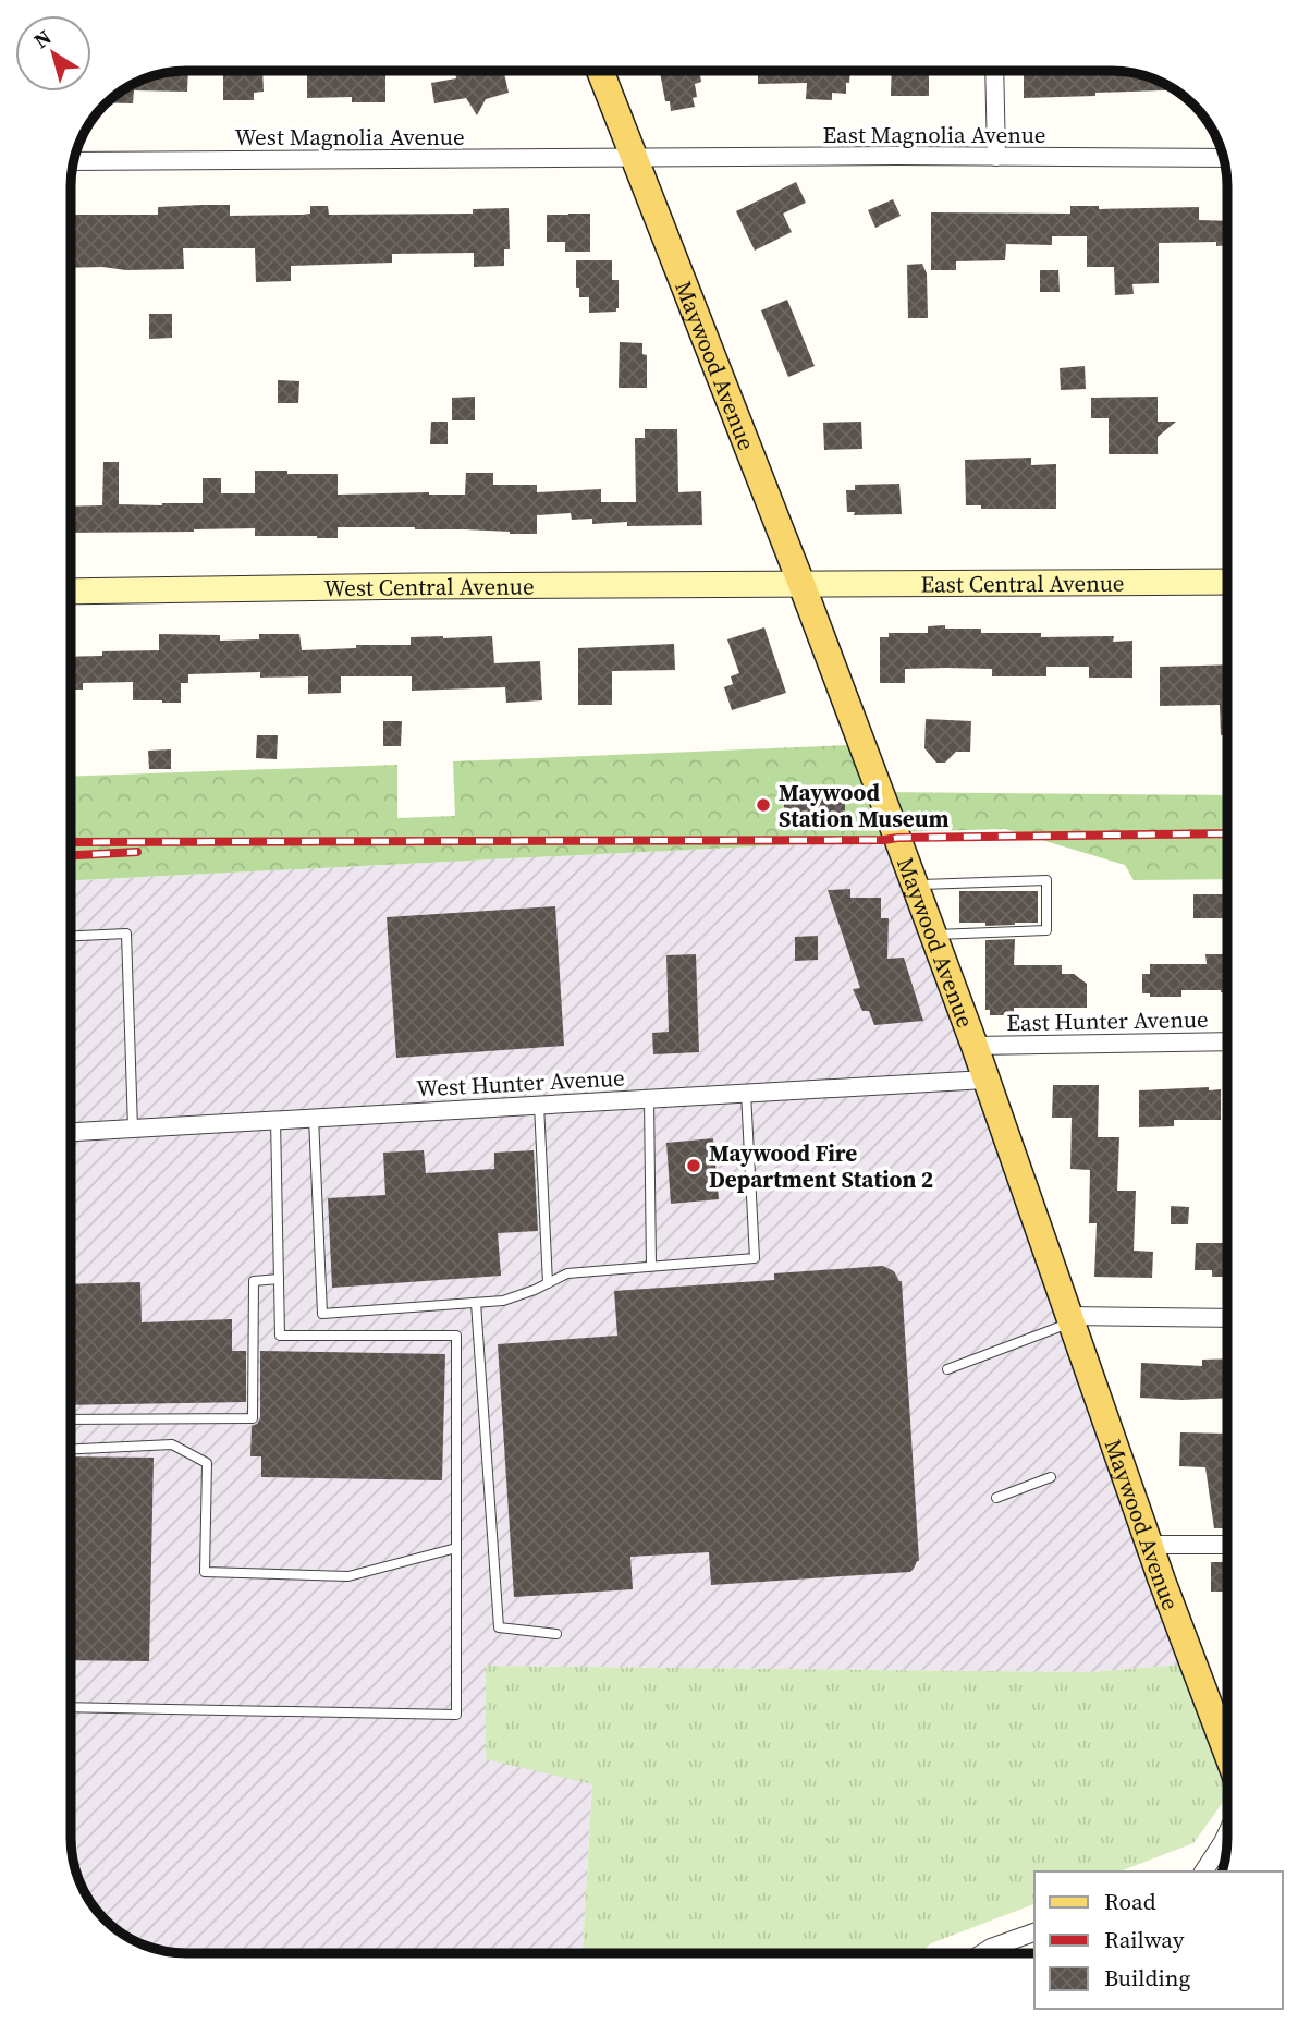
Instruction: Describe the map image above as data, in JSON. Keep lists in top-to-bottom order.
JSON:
{
  "streets": {
    "main road": ["Maywood Avenue"],
    "street": [
      "East Magnolia Avenue",
      "West Magnolia Avenue",
      "East Central Avenue",
      "West Central Avenue",
      "East Hunter Avenue",
      "West Hunter Avenue"
    ]
  },
  "crossings": [
    ["East Magnolia Avenue", "West Magnolia Avenue"],
    ["East Magnolia Avenue", "Maywood Avenue"],
    ["West Magnolia Avenue", "Maywood Avenue"],
    ["Maywood Avenue", "East Central Avenue"],
    ["Maywood Avenue", "West Central Avenue"],
    ["Maywood Avenue", "East Hunter Avenue"],
    ["Maywood Avenue", "West Hunter Avenue"],
    ["East Central Avenue", "West Central Avenue"]
  ],
  "places": ["Maywood Station Museum", "Maywood Fire Department Station 2"],
  "legend": ["Road", "Railway", "Building"],
  "north": "top left"
}
